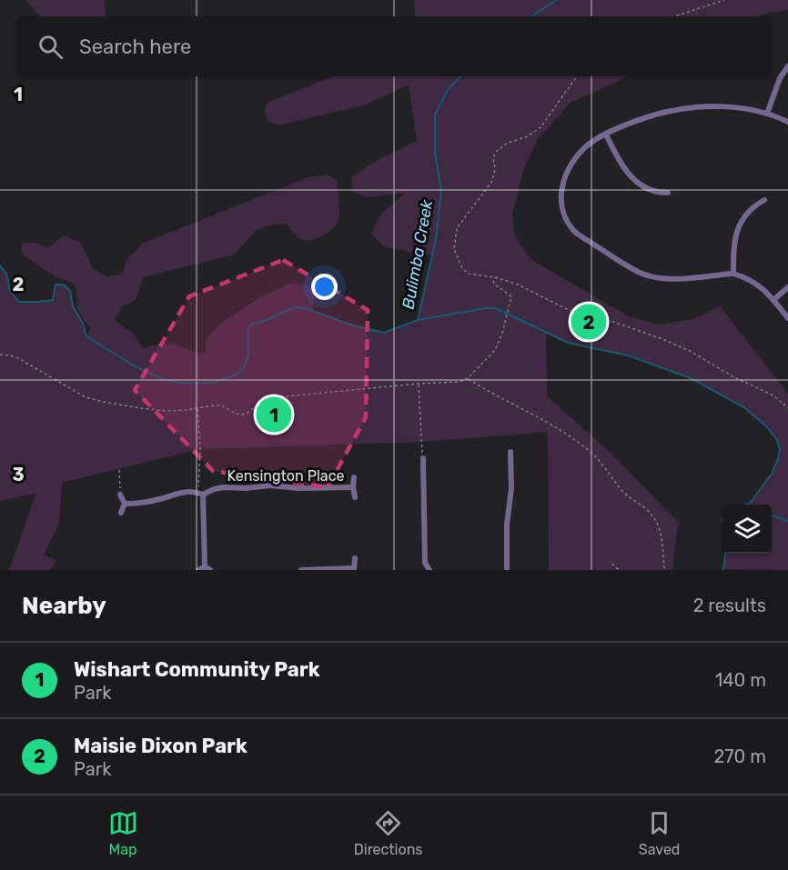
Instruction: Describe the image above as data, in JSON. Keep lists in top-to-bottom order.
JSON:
{
  "streets": {
    "street": ["Kensington Place"]
  },
  "water": ["Bulimba Creek"],
  "page": {
    "search": "Search here",
    "pins": ["2", "1"],
    "heading": ["Nearby", "2 results"],
    "list": [
      {
        "mark": "1",
        "name": "Wishart Community Park",
        "note": "Park",
        "value": "140 m"
      },
      {
        "mark": "2",
        "name": "Maisie Dixon Park",
        "note": "Park",
        "value": "270 m"
      }
    ],
    "nav": ["Map", "Directions", "Saved"]
  },
  "grid": {
    "rows": ["1", "2", "3"]
  }
}
